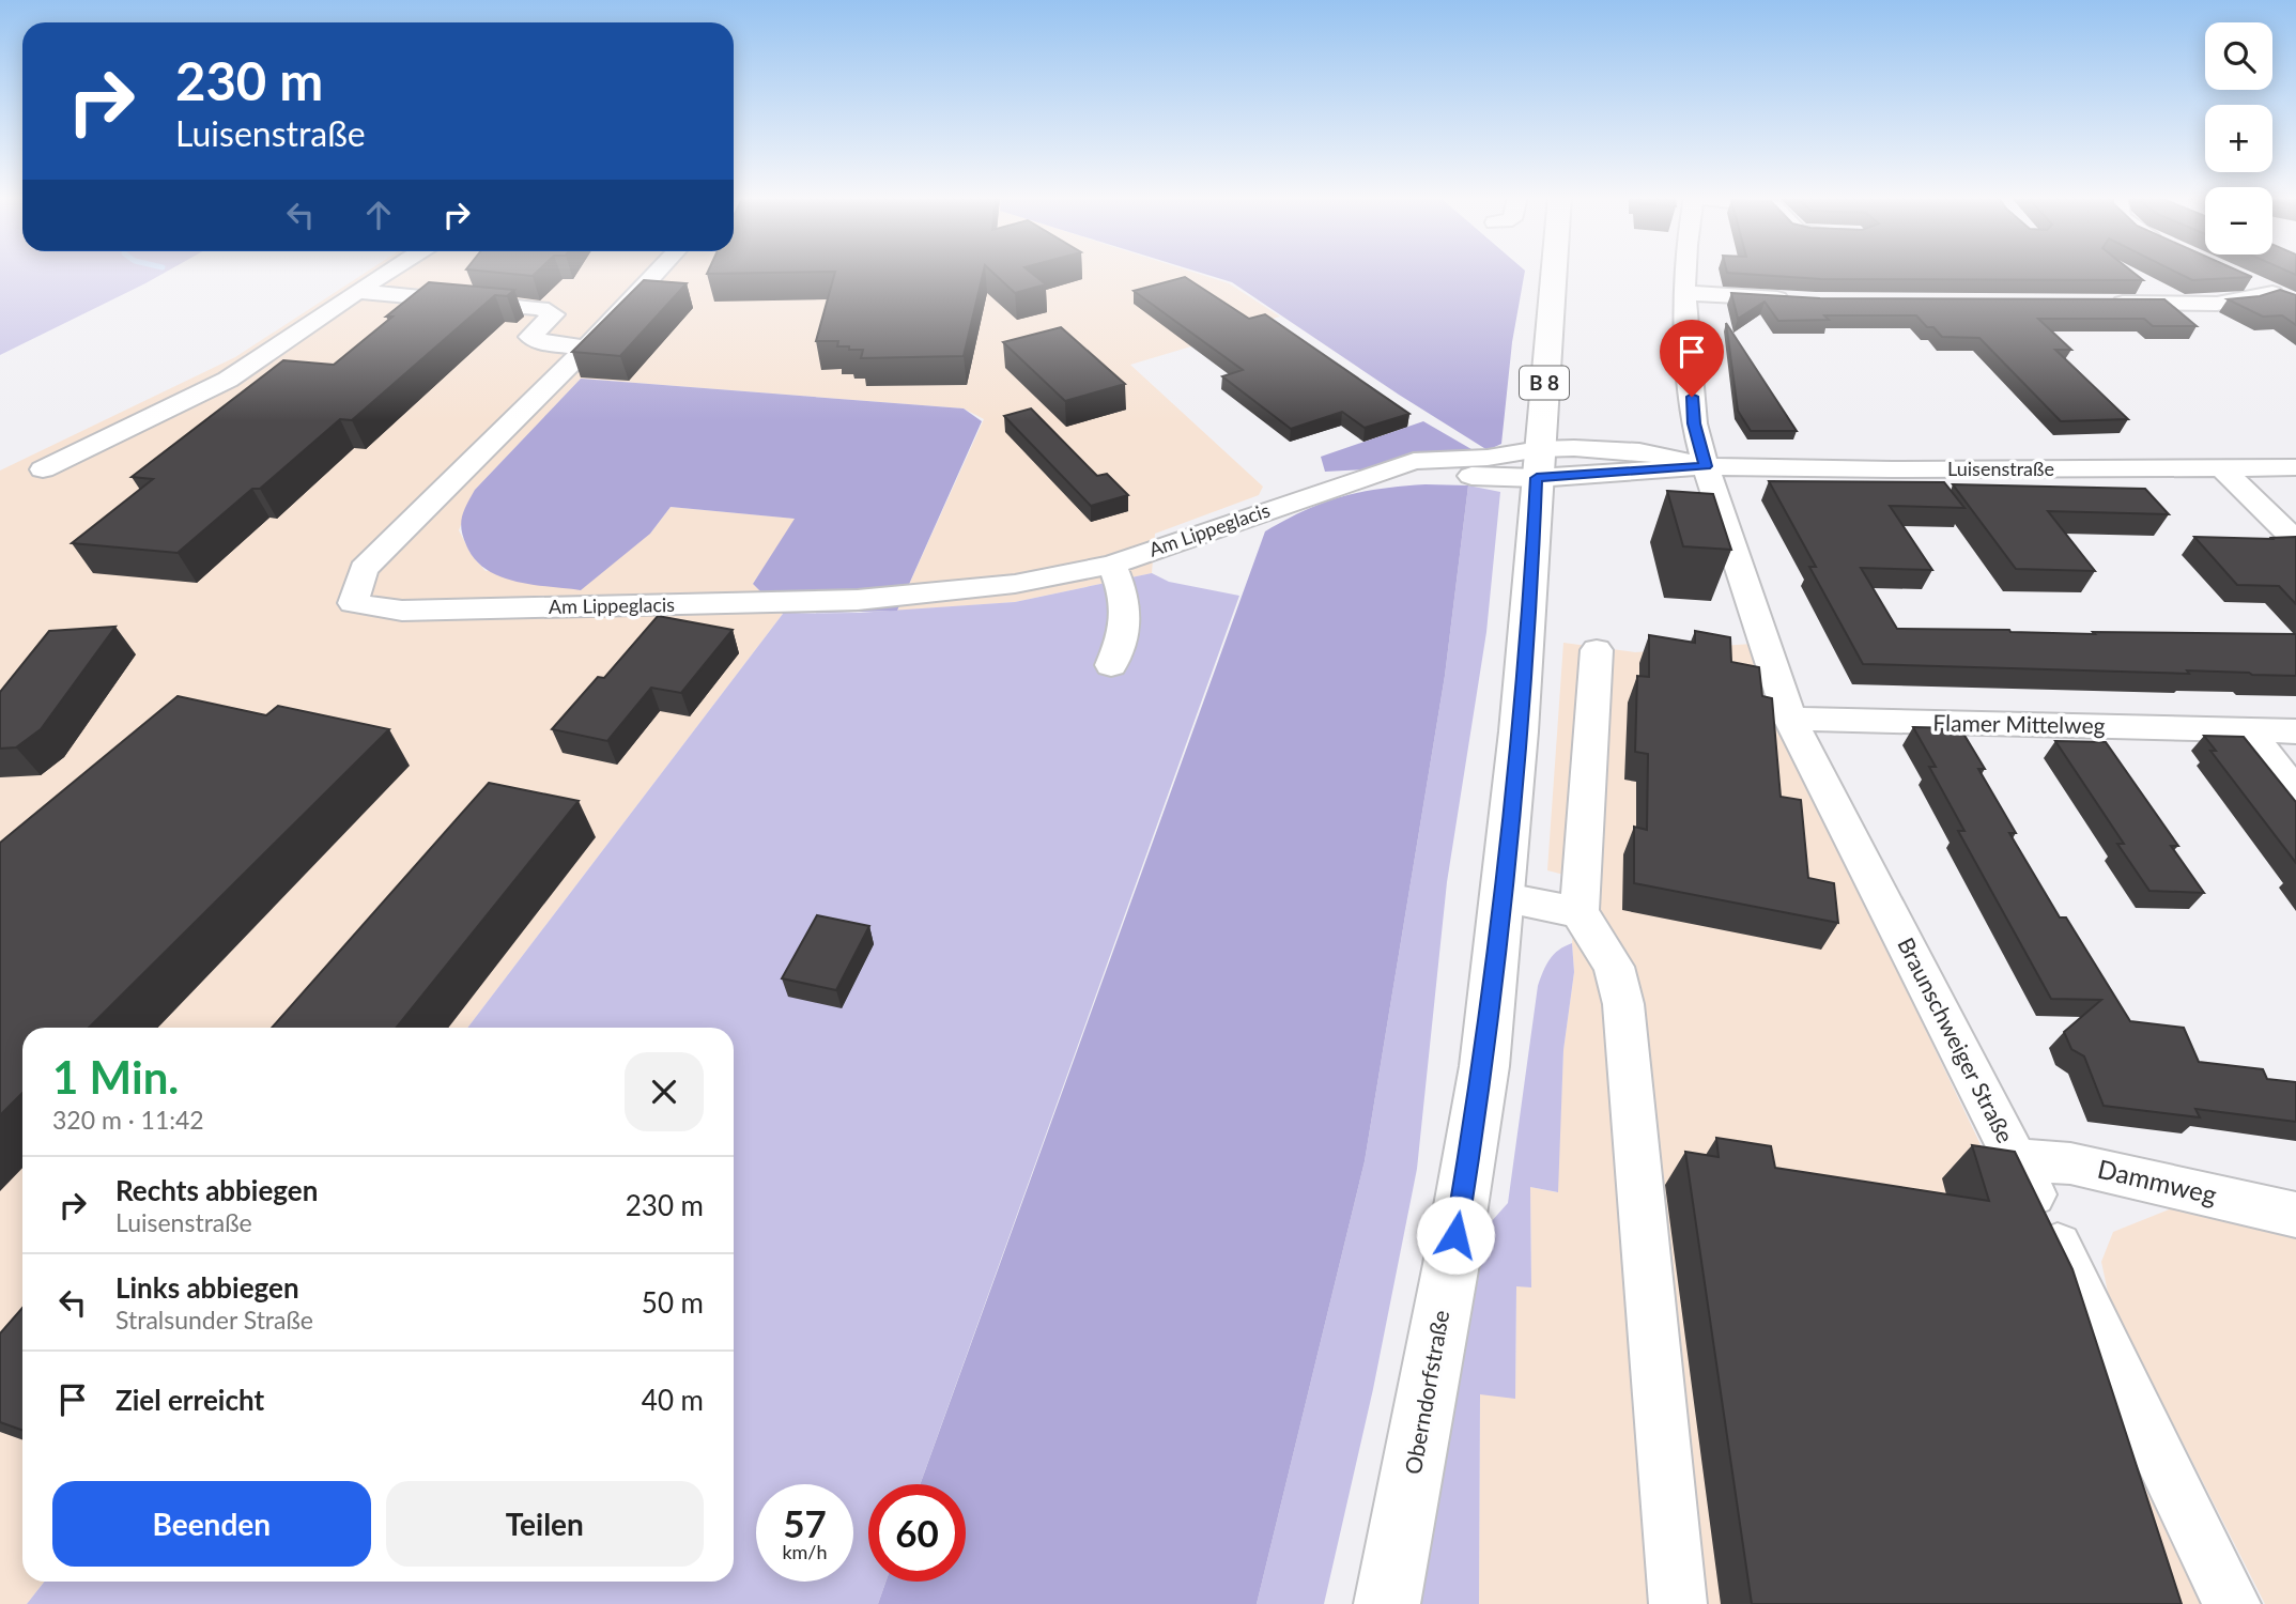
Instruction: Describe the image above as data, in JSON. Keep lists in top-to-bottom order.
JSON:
{
  "streets": {
    "main road": ["B 8", "Oberndorfstraße"],
    "street": [
      "Luisenstraße",
      "Am Lippeglacis",
      "Flamer Mittelweg",
      "Braunschweiger Straße",
      "Dammweg"
    ]
  },
  "crossings": [
    ["Luisenstraße", "Am Lippeglacis"],
    ["Luisenstraße", "Braunschweiger Straße"],
    ["Luisenstraße", "Oberndorfstraße"],
    ["Am Lippeglacis", "Oberndorfstraße"],
    ["Flamer Mittelweg", "Braunschweiger Straße"],
    ["Braunschweiger Straße", "Dammweg"]
  ],
  "page": {
    "map_buttons": ["+", "−"],
    "turn": ["230 m", "Luisenstraße"],
    "heading": ["1 Min.", "320 m · 11:42"],
    "list": [
      {
        "name": "Rechts abbiegen",
        "note": "Luisenstraße",
        "value": "230 m"
      },
      {
        "name": "Links abbiegen",
        "note": "Stralsunder Straße",
        "value": "50 m"
      },
      {
        "name": "Ziel erreicht",
        "value": "40 m"
      }
    ],
    "buttons": ["Beenden", "Teilen"],
    "speed": "57 km/h",
    "limit": "60"
  }
}
